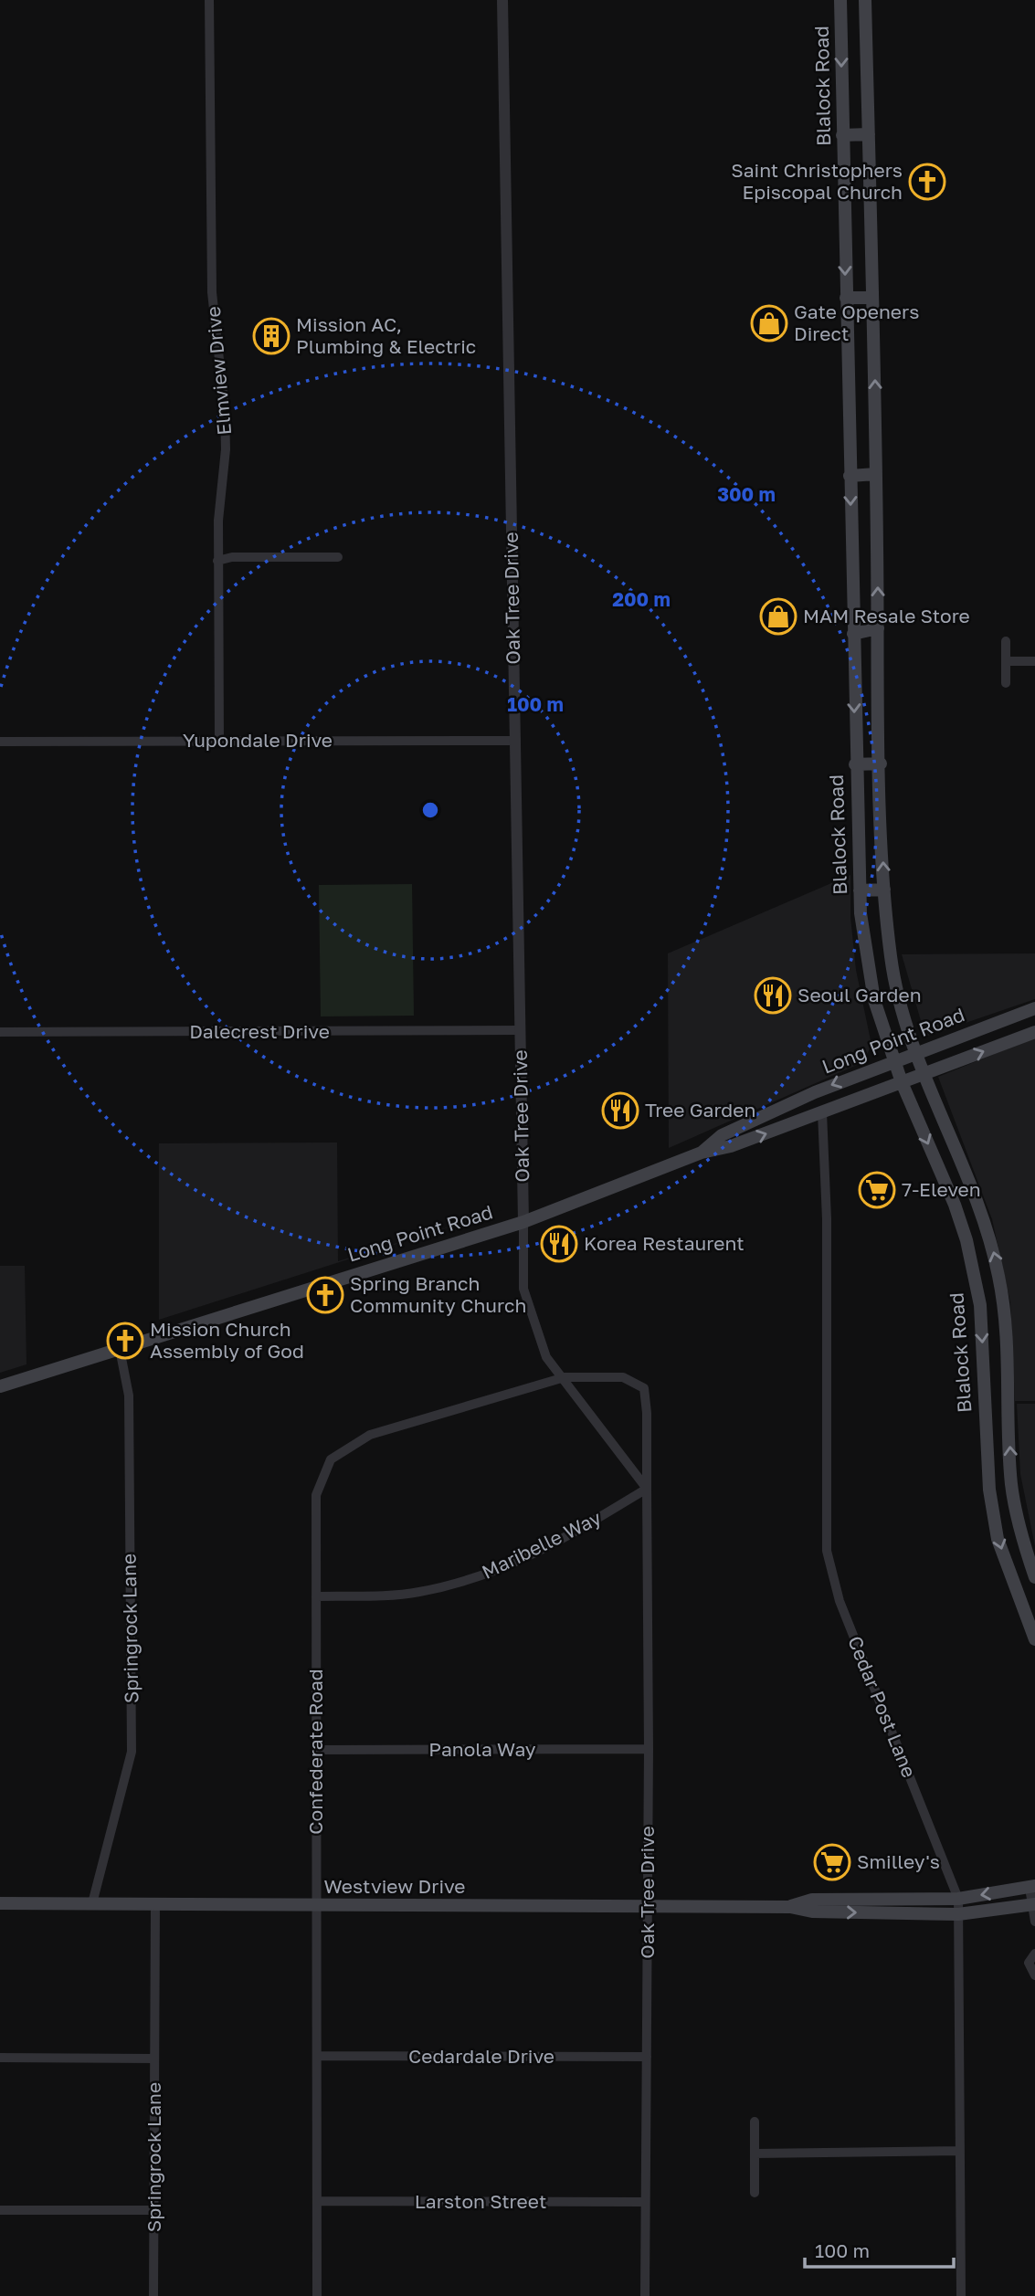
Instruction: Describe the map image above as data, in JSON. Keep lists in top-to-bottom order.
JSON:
{
  "streets": {
    "main road": ["Blalock Road", "Long Point Road", "Westview Drive"],
    "street": [
      "Elmview Drive",
      "Oak Tree Drive",
      "Yupondale Drive",
      "Dalecrest Drive",
      "Maribelle Way",
      "Springrock Lane",
      "Cedar Post Lane",
      "Panola Way",
      "Confederate Road",
      "Cedardale Drive",
      "Larston Street"
    ]
  },
  "crossings": [
    ["Blalock Road", "Long Point Road"],
    ["Elmview Drive", "Yupondale Drive"],
    ["Oak Tree Drive", "Yupondale Drive"],
    ["Oak Tree Drive", "Dalecrest Drive"],
    ["Oak Tree Drive", "Long Point Road"],
    ["Oak Tree Drive", "Maribelle Way"],
    ["Oak Tree Drive", "Panola Way"],
    ["Oak Tree Drive", "Confederate Road"],
    ["Oak Tree Drive", "Westview Drive"],
    ["Oak Tree Drive", "Cedardale Drive"],
    ["Oak Tree Drive", "Larston Street"],
    ["Long Point Road", "Springrock Lane"],
    ["Long Point Road", "Cedar Post Lane"],
    ["Maribelle Way", "Confederate Road"],
    ["Springrock Lane", "Westview Drive"],
    ["Cedar Post Lane", "Westview Drive"],
    ["Panola Way", "Confederate Road"],
    ["Confederate Road", "Westview Drive"],
    ["Confederate Road", "Cedardale Drive"],
    ["Confederate Road", "Larston Street"]
  ],
  "places": {
    "church": ["Saint Christophers Episcopal Church", "Spring Branch Community Church", "Mission Church Assembly of God"],
    "shop": ["Gate Openers Direct", "MAM Resale Store"],
    "building": ["Mission AC, Plumbing & Electric"],
    "restaurant": ["Seoul Garden", "Tree Garden", "Korea Restaurent"],
    "supermarket": ["7-Eleven", "Smilley's"]
  },
  "scale_bar": "100 m",
  "rings": ["300 m", "200 m", "100 m"]
}
